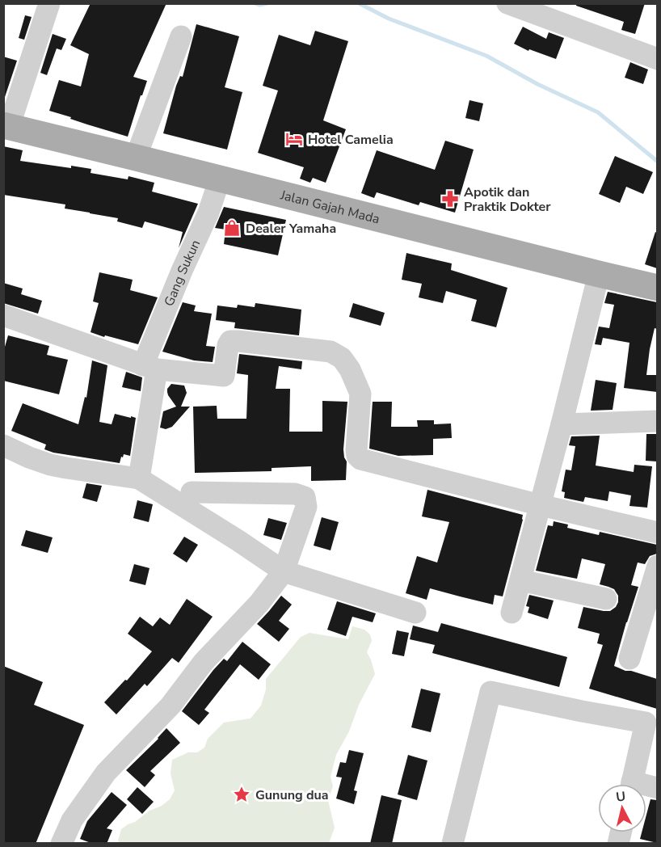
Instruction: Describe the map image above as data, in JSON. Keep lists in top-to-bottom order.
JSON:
{
  "streets": {
    "main road": ["Jalan Gajah Mada"],
    "street": ["Gang Sukun"]
  },
  "crossings": [
    ["Jalan Gajah Mada", "Gang Sukun"]
  ],
  "places": {
    "hotel": ["Hotel Camelia"],
    "pharmacy": ["Apotik dan Praktik Dokter"],
    "shop": ["Dealer Yamaha"],
    "place": ["Gunung dua"]
  },
  "north": "top"
}
